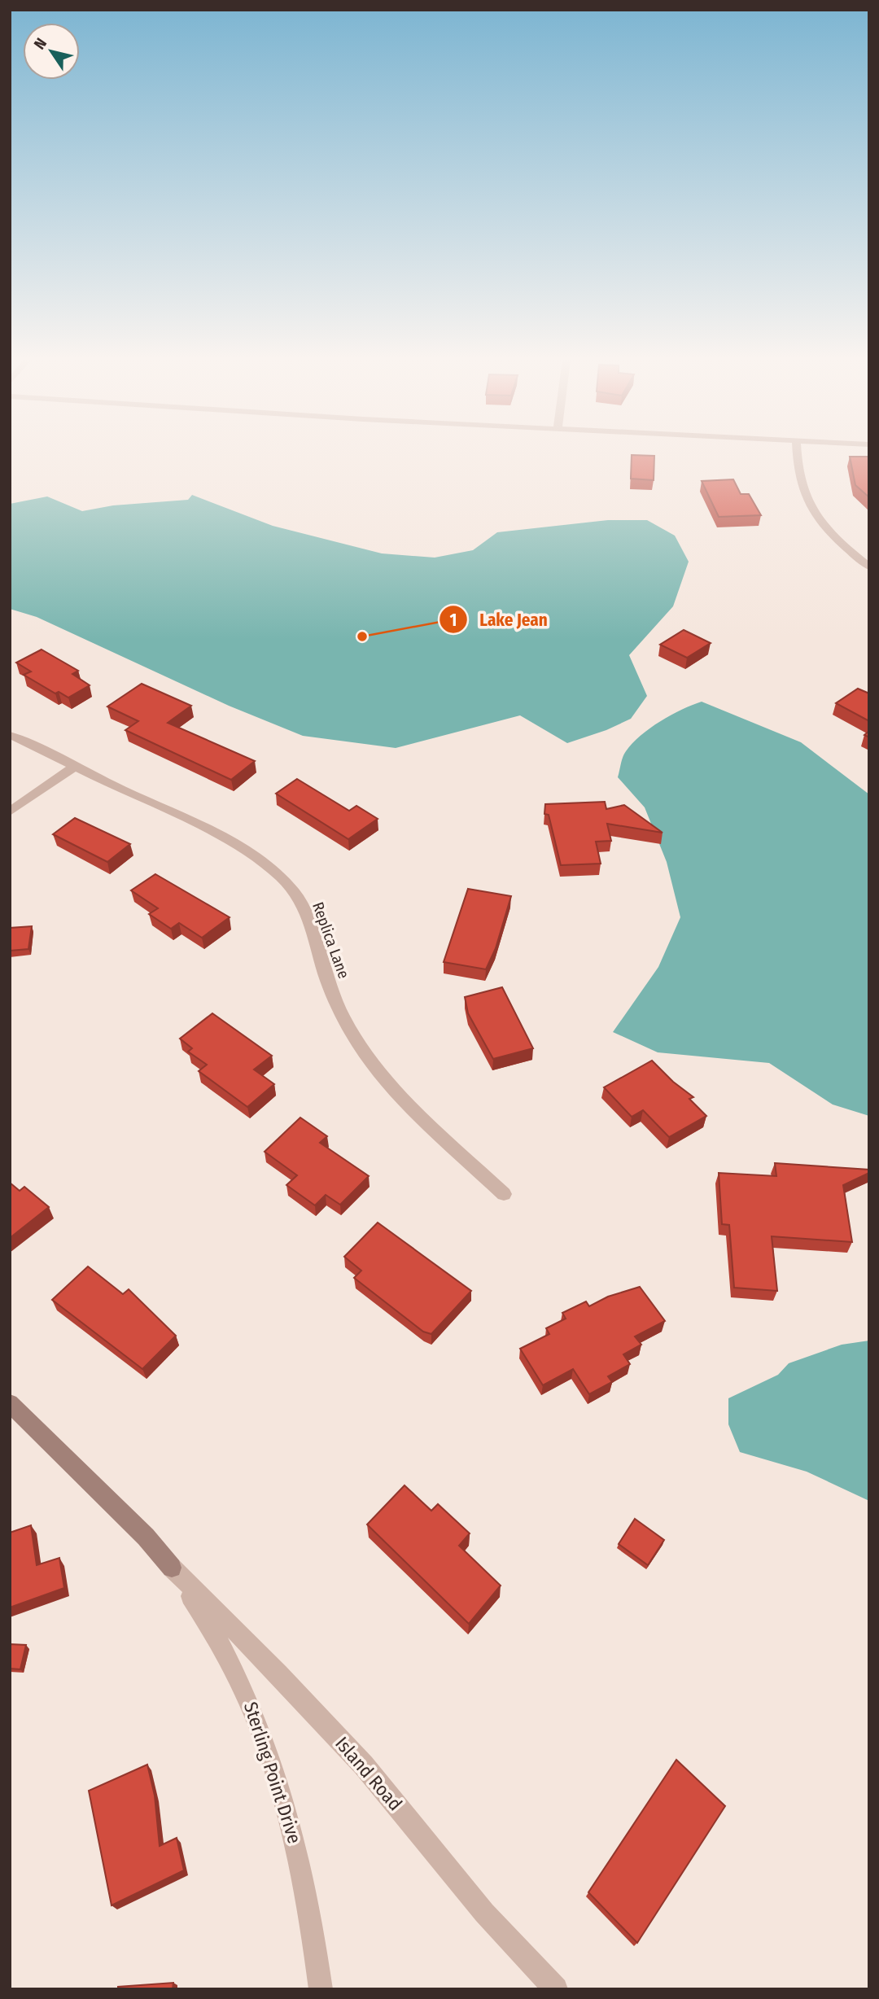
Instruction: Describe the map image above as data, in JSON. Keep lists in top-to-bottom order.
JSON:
{
  "streets": {
    "street": ["Replica Lane", "Sterling Point Drive", "Island Road"]
  },
  "crossings": [
    ["Sterling Point Drive", "Island Road"]
  ],
  "places": ["Lake Jean"],
  "north": "top left"
}
